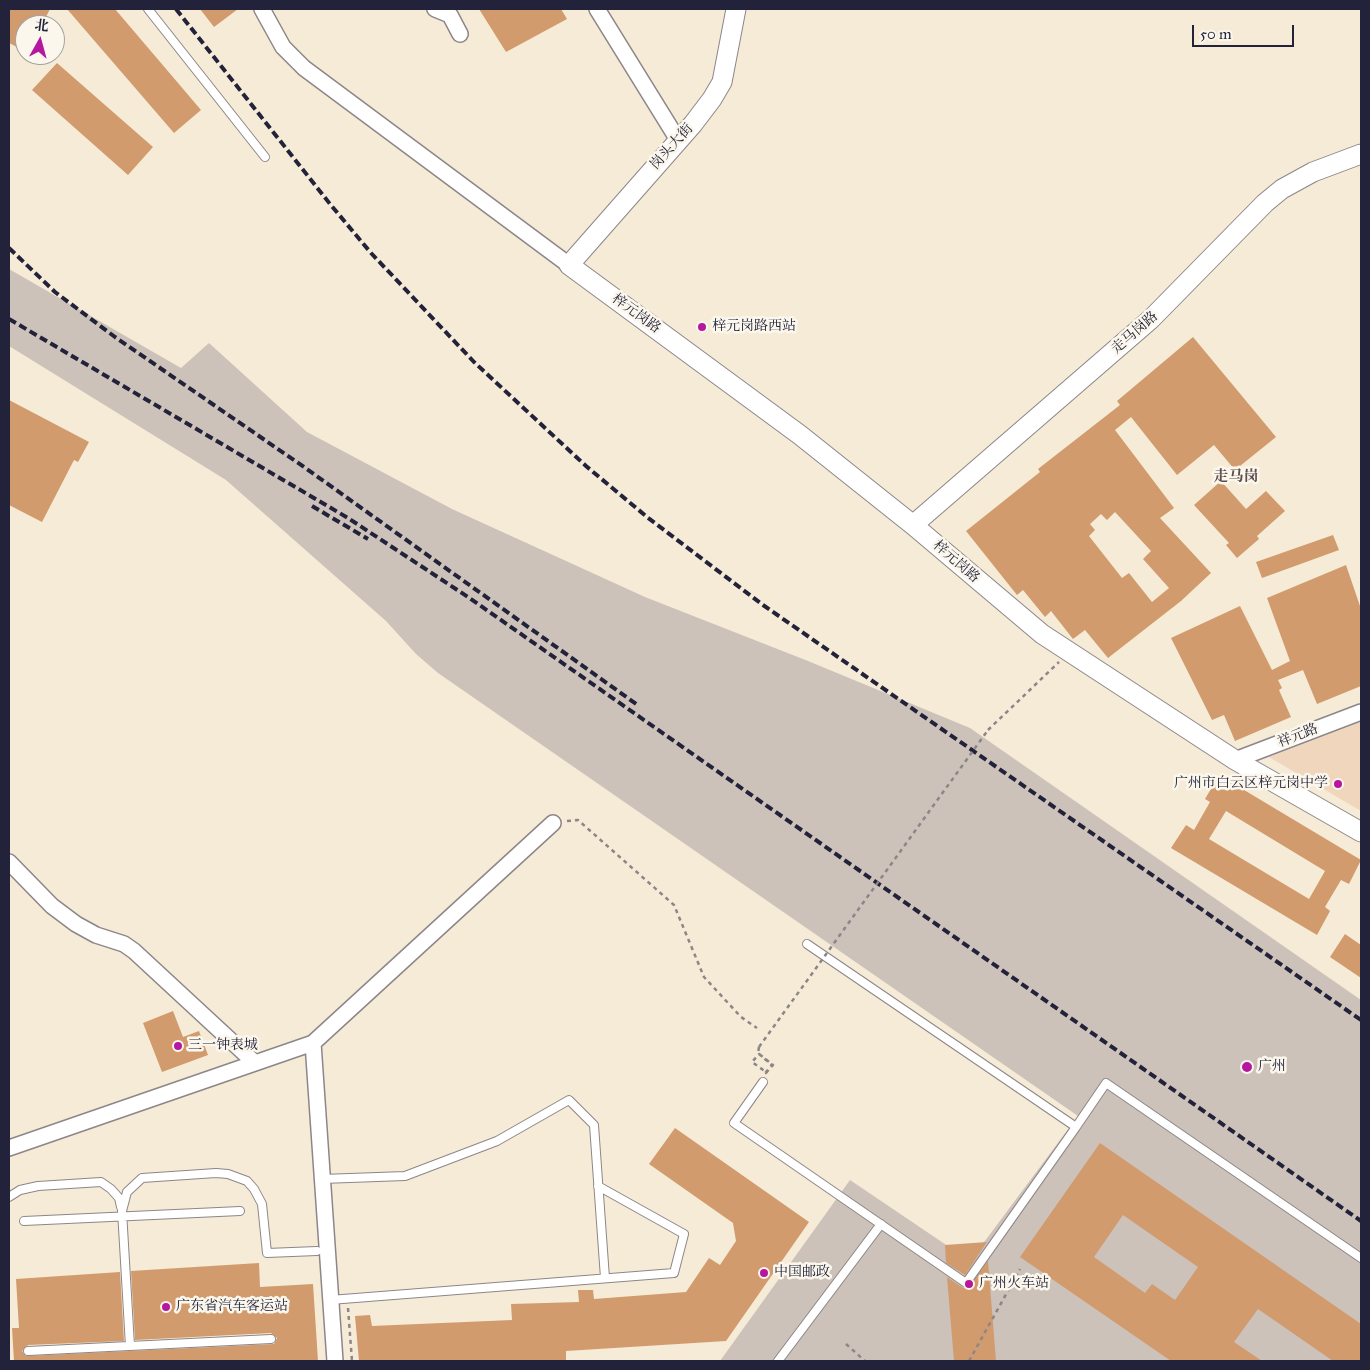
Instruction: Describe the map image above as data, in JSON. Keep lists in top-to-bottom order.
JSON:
{
  "streets": {
    "street": [
      "岗头大街",
      "梓元岗路",
      "走马岗路",
      "祥元路"
    ]
  },
  "crossings": [
    ["岗头大街", "梓元岗路"],
    ["梓元岗路", "走马岗路"],
    ["梓元岗路", "祥元路"]
  ],
  "districts": ["走马岗"],
  "places": [
    "梓元岗路西站",
    "广州市白云区梓元岗中学",
    "三一钟表城",
    "广州",
    "中国邮政",
    "广州火车站",
    "广东省汽车客运站"
  ],
  "scale_bar": "50 m",
  "north": "top"
}
